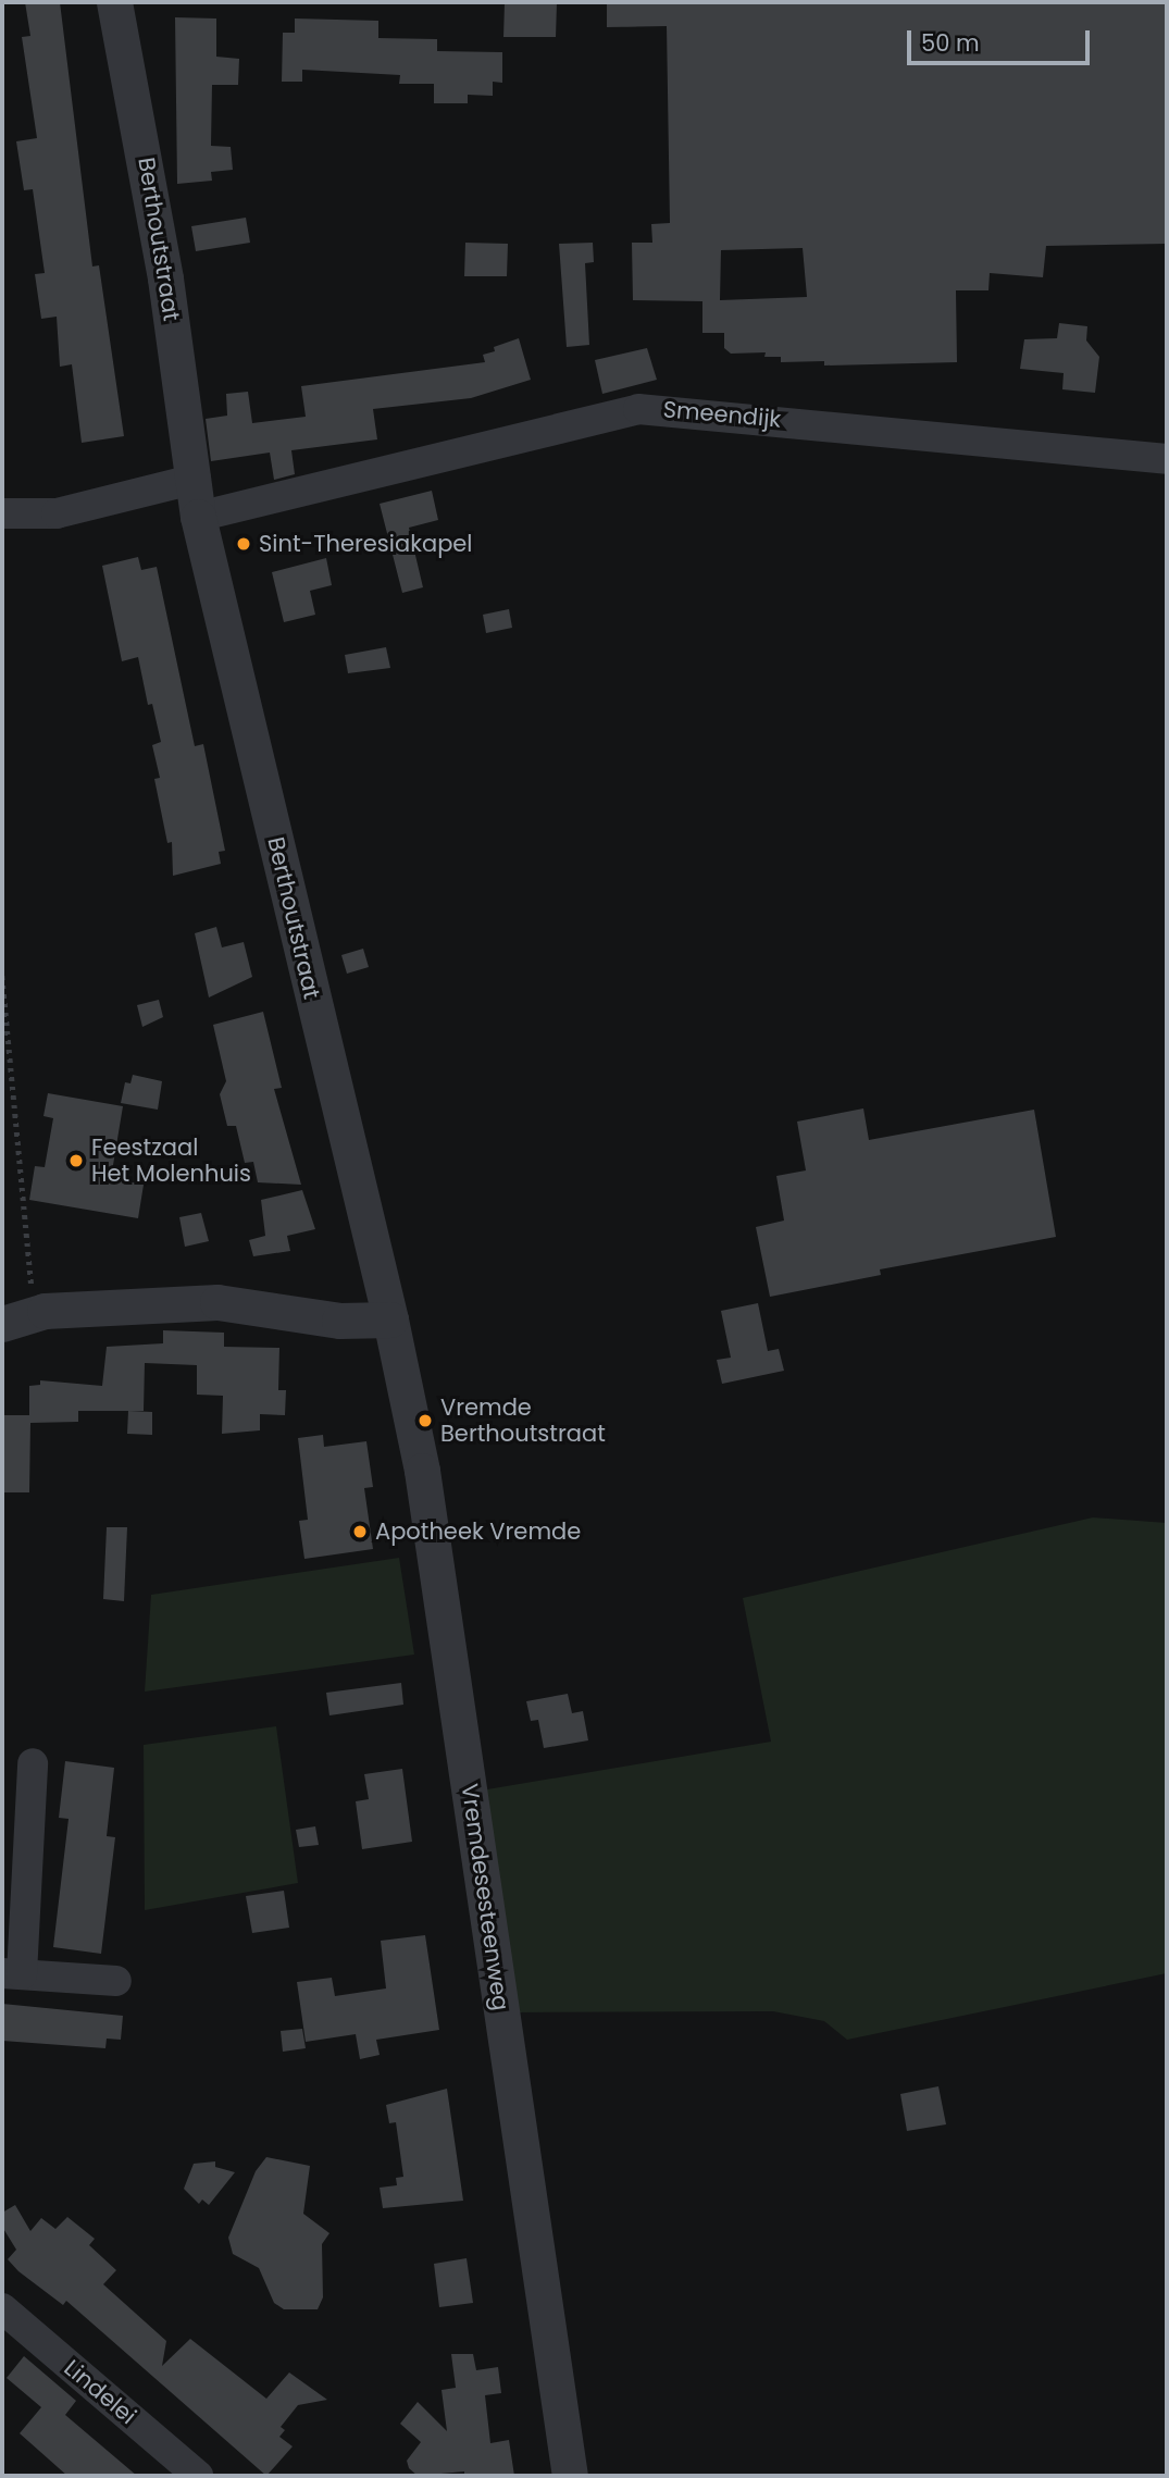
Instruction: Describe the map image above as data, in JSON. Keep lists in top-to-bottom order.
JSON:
{
  "streets": {
    "street": [
      "Berthoutstraat",
      "Smeendijk",
      "Vremdesesteenweg",
      "Lindelei"
    ]
  },
  "crossings": [
    ["Berthoutstraat", "Smeendijk"],
    ["Berthoutstraat", "Vremdesesteenweg"]
  ],
  "places": [
    "Sint-Theresiakapel",
    "Feestzaal Het Molenhuis",
    "Vremde Berthoutstraat",
    "Apotheek Vremde"
  ],
  "scale_bar": "50 m"
}
